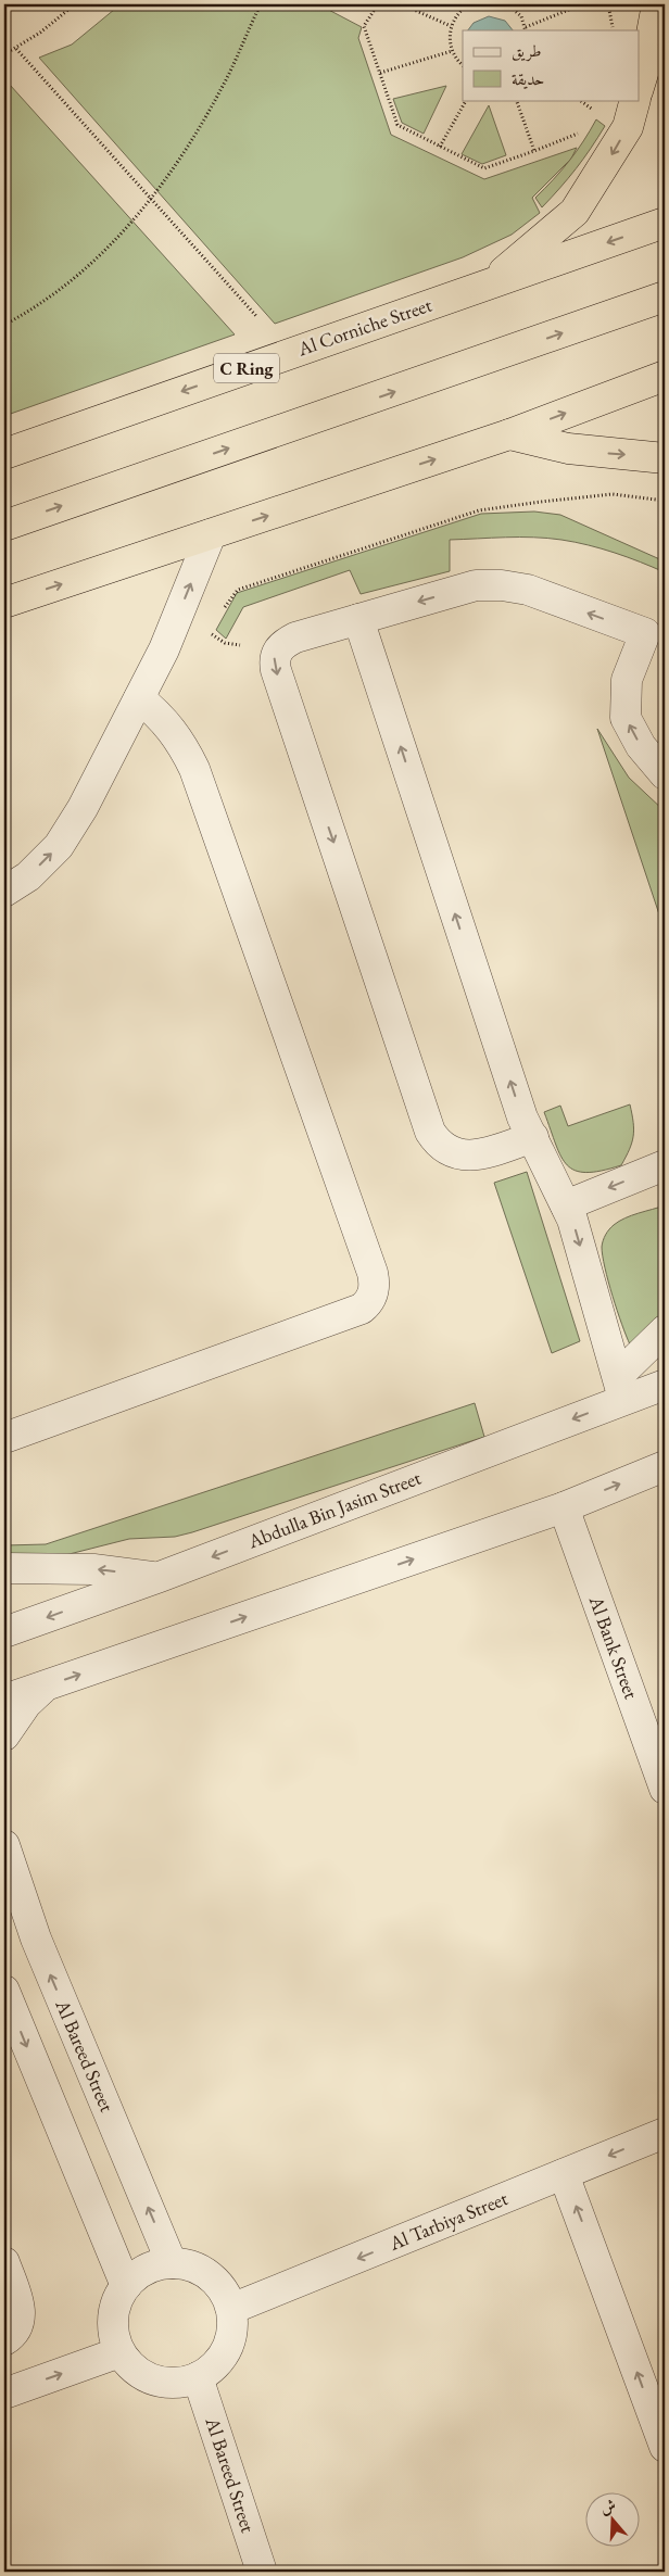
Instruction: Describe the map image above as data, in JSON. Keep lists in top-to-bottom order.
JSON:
{
  "streets": {
    "highway": ["Al Corniche Street", "C Ring"],
    "street": [
      "Abdulla Bin Jasim Street",
      "Al Bank Street",
      "Al Bareed Street",
      "Al Tarbiya Street"
    ]
  },
  "crossings": [
    ["Al Bareed Street", "Al Tarbiya Street"]
  ],
  "one_way": ["Al Tarbiya Street"],
  "legend": ["طريق", "حديقة"],
  "north": "top"
}
